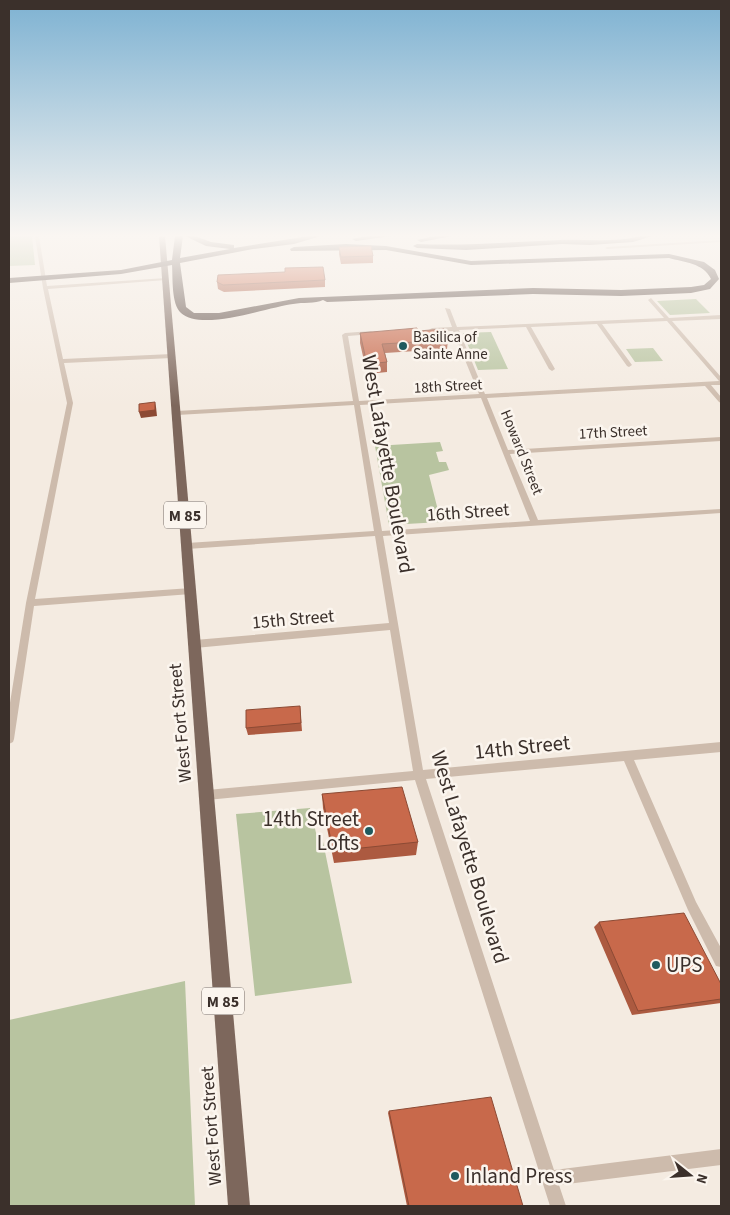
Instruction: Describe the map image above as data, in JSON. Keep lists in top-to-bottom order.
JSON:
{
  "streets": {
    "main road": ["M 85", "West Fort Street"],
    "street": [
      "18th Street",
      "17th Street",
      "Howard Street",
      "West Lafayette Boulevard",
      "16th Street",
      "15th Street",
      "14th Street"
    ]
  },
  "crossings": [
    ["18th Street", "Howard Street"],
    ["18th Street", "West Lafayette Boulevard"],
    ["18th Street", "West Fort Street"],
    ["17th Street", "Howard Street"],
    ["Howard Street", "16th Street"],
    ["West Lafayette Boulevard", "16th Street"],
    ["West Lafayette Boulevard", "15th Street"],
    ["West Lafayette Boulevard", "14th Street"],
    ["16th Street", "West Fort Street"],
    ["15th Street", "West Fort Street"],
    ["West Fort Street", "14th Street"]
  ],
  "places": [
    "Basilica of Sainte Anne",
    "14th Street Lofts",
    "UPS",
    "Inland Press"
  ],
  "north": "right"
}
